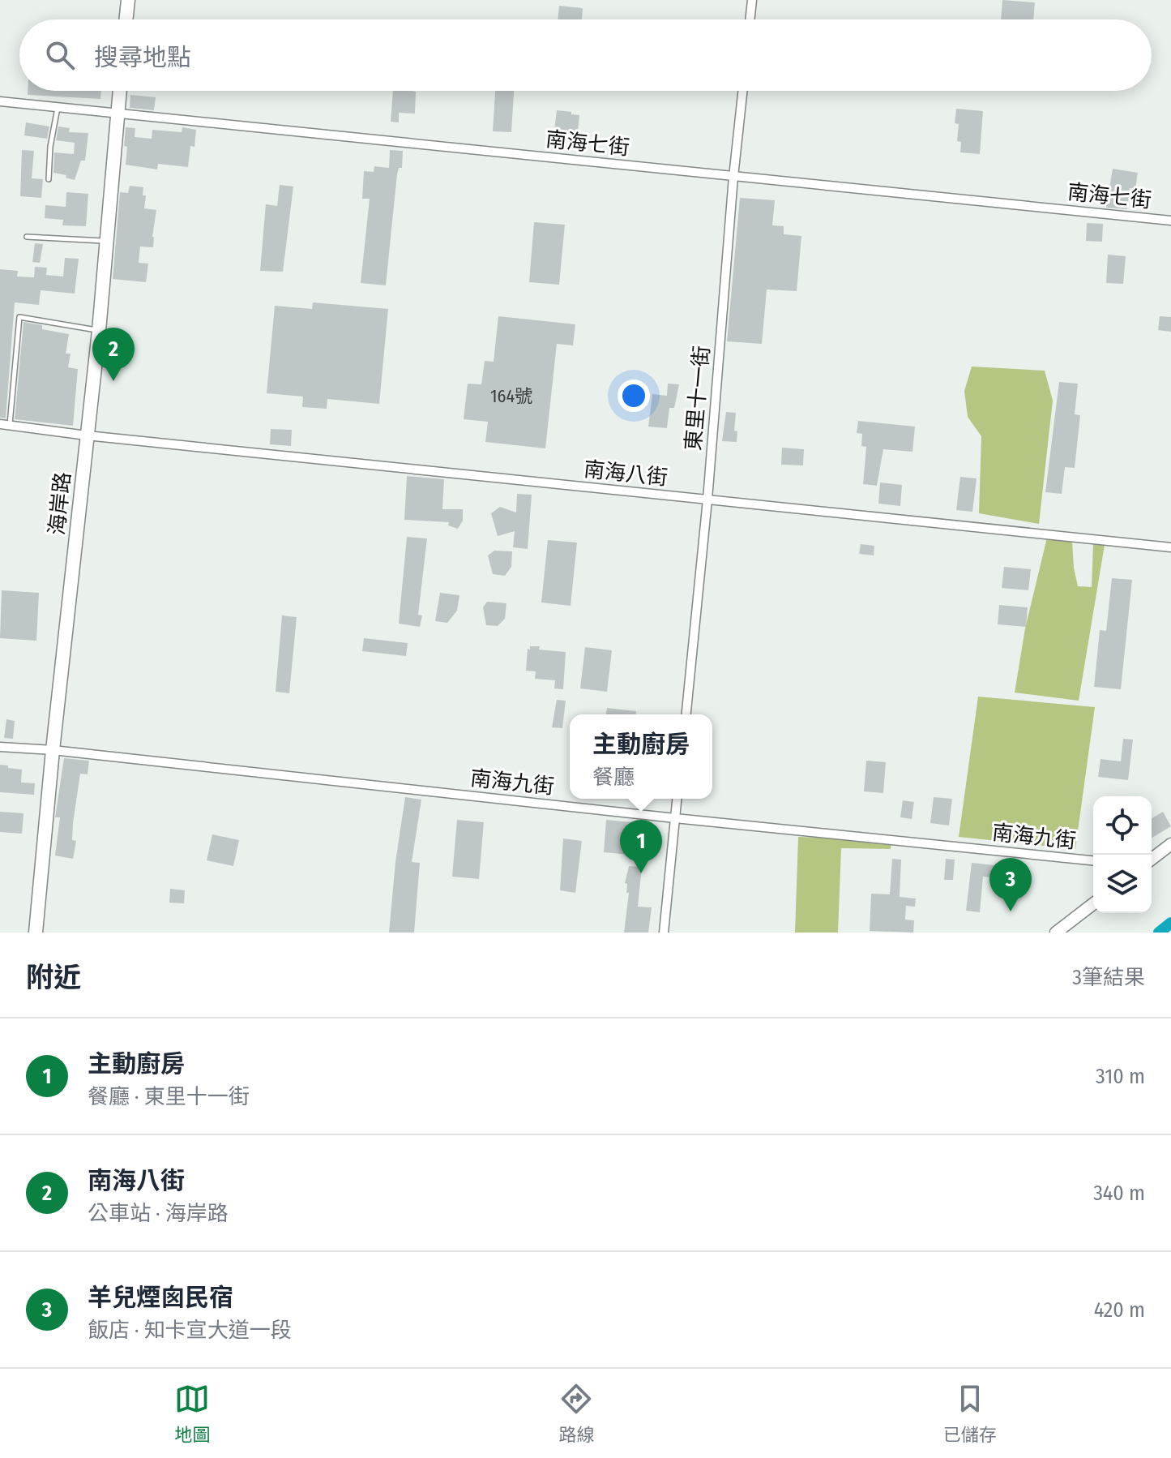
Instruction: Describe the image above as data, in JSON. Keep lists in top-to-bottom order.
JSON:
{
  "streets": {
    "main road": ["海岸路"],
    "street": [
      "南海七街",
      "東里十一街",
      "南海八街",
      "南海九街"
    ]
  },
  "crossings": [
    ["南海七街", "東里十一街"],
    ["南海七街", "海岸路"],
    ["東里十一街", "南海八街"],
    ["南海八街", "海岸路"],
    ["海岸路", "南海九街"]
  ],
  "house_numbers": ["164號"],
  "page": {
    "search": "搜尋地點",
    "pins": ["2", "1", "3"],
    "popup": ["主動廚房", "餐廳"],
    "heading": ["附近", "3筆結果"],
    "list": [
      {
        "mark": "1",
        "name": "主動廚房",
        "note": "餐廳 · 東里十一街",
        "value": "310 m"
      },
      {
        "mark": "2",
        "name": "南海八街",
        "note": "公車站 · 海岸路",
        "value": "340 m"
      },
      {
        "mark": "3",
        "name": "羊兒煙囪民宿",
        "note": "飯店 · 知卡宣大道一段",
        "value": "420 m"
      }
    ],
    "nav": ["地圖", "路線", "已儲存"]
  }
}
